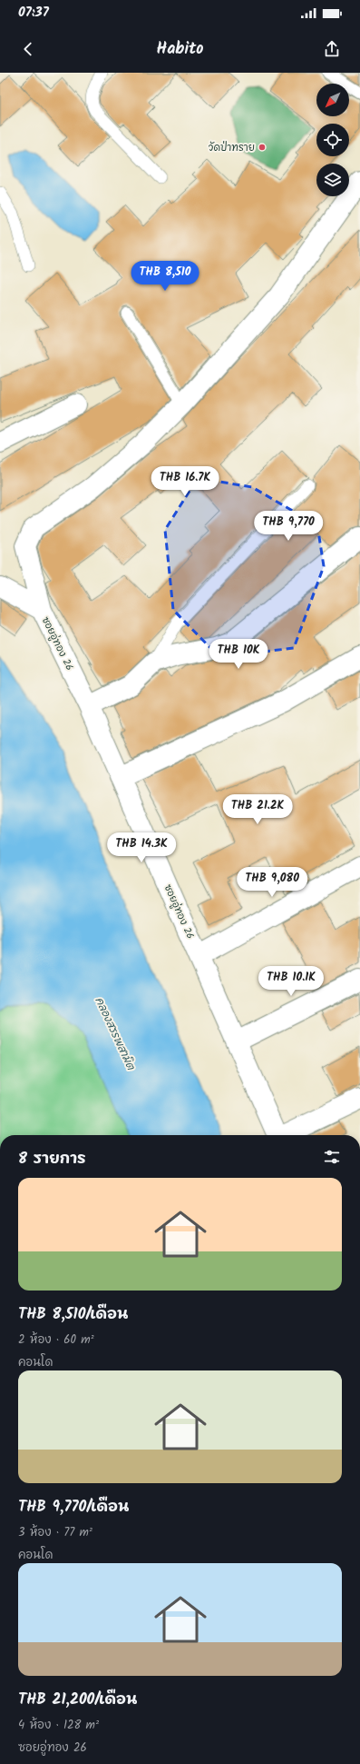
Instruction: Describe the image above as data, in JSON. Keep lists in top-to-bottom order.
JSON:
{
  "streets": {
    "street": ["ซอยอู่ทอง 26"]
  },
  "water": ["คลองสรรพสามิต"],
  "places": ["วัดป่าทราย"],
  "north": "bottom left",
  "page": {
    "status": "07:37",
    "header": "Habito",
    "price": [
      "THB 8,510",
      "THB 16.7K",
      "THB 9,770",
      "THB 10K",
      "THB 21.2K",
      "THB 14.3K",
      "THB 9,080",
      "THB 10.1K"
    ],
    "heading": "8 รายการ",
    "list": [
      {
        "name": "THB 8,510/เดือน",
        "note": "2 ห้อง · 60 m² · คอนโด"
      },
      {
        "name": "THB 9,770/เดือน",
        "note": "3 ห้อง · 77 m² · คอนโด"
      },
      {
        "name": "THB 21,200/เดือน",
        "note": "4 ห้อง · 128 m² · ซอยอู่ทอง 26"
      }
    ]
  }
}
